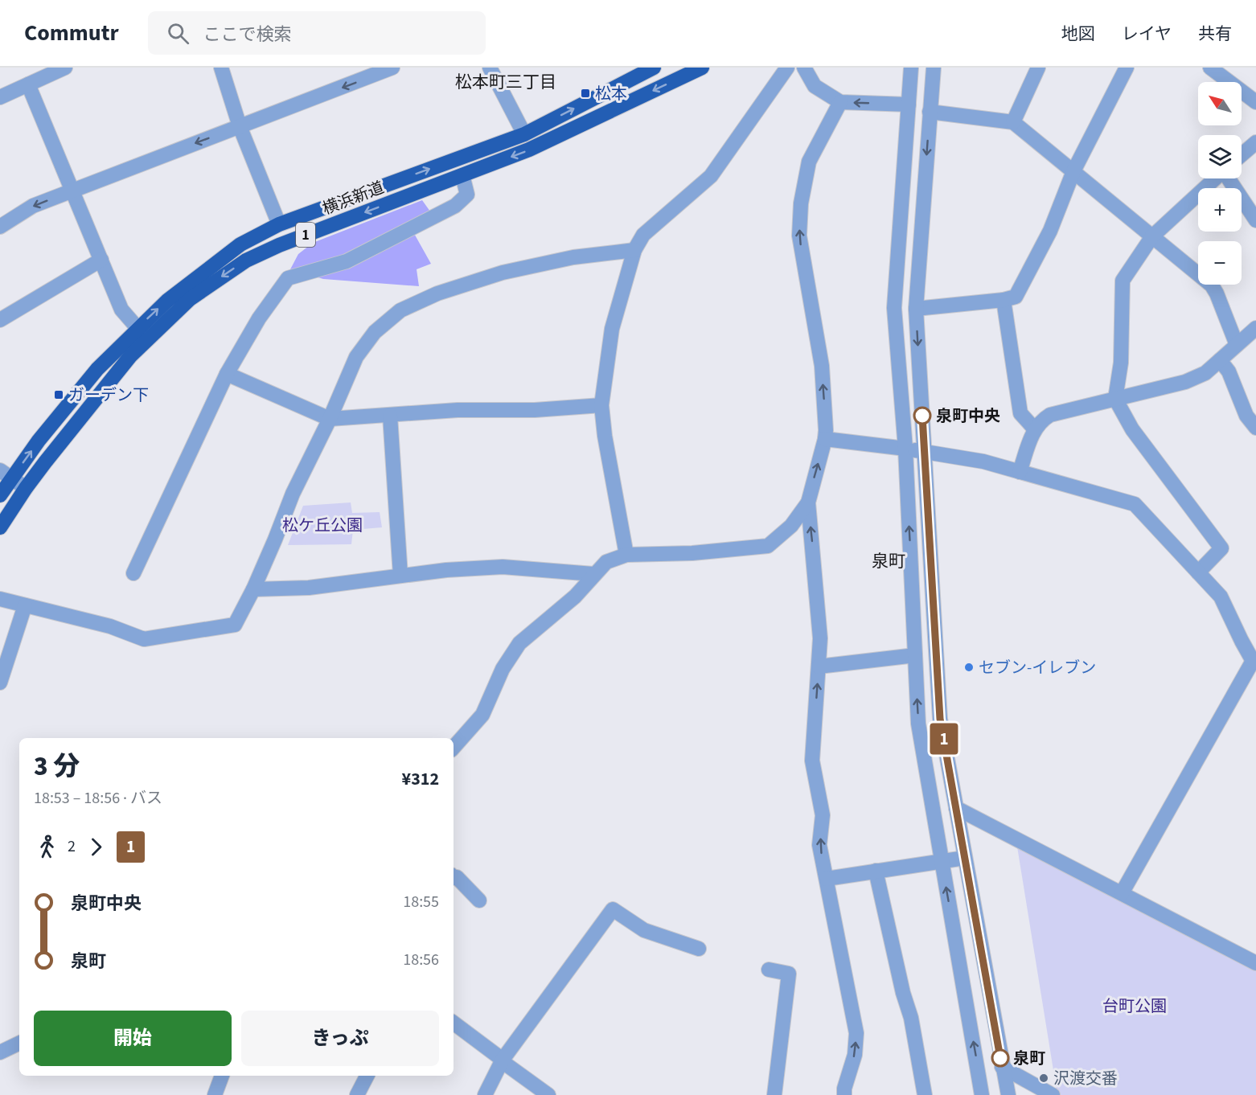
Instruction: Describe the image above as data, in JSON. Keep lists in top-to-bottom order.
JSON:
{
  "streets": {
    "highway": ["横浜新道", "1"]
  },
  "districts": ["松本町三丁目", "泉町"],
  "parks": ["松ケ丘公園", "台町公園"],
  "places": {
    "transit": ["松本", "ガーデン下"],
    "other": [
      "泉町中央",
      "セブン-イレブン",
      "泉町",
      "沢渡交番"
    ]
  },
  "lines": ["bus line 1"],
  "north": "top left",
  "page": {
    "header": "Commutr",
    "search": "ここで検索",
    "nav": ["地図", "レイヤ", "共有"],
    "on_map": "1",
    "map_buttons": ["+", "−"],
    "heading": ["3 分", "18:53 – 18:56 · バス", "¥312"],
    "legs": ["2", "1"],
    "list": [
      {
        "name": "泉町中央",
        "value": "18:55"
      },
      {
        "name": "泉町",
        "value": "18:56"
      }
    ],
    "buttons": ["開始", "きっぷ"]
  }
}
